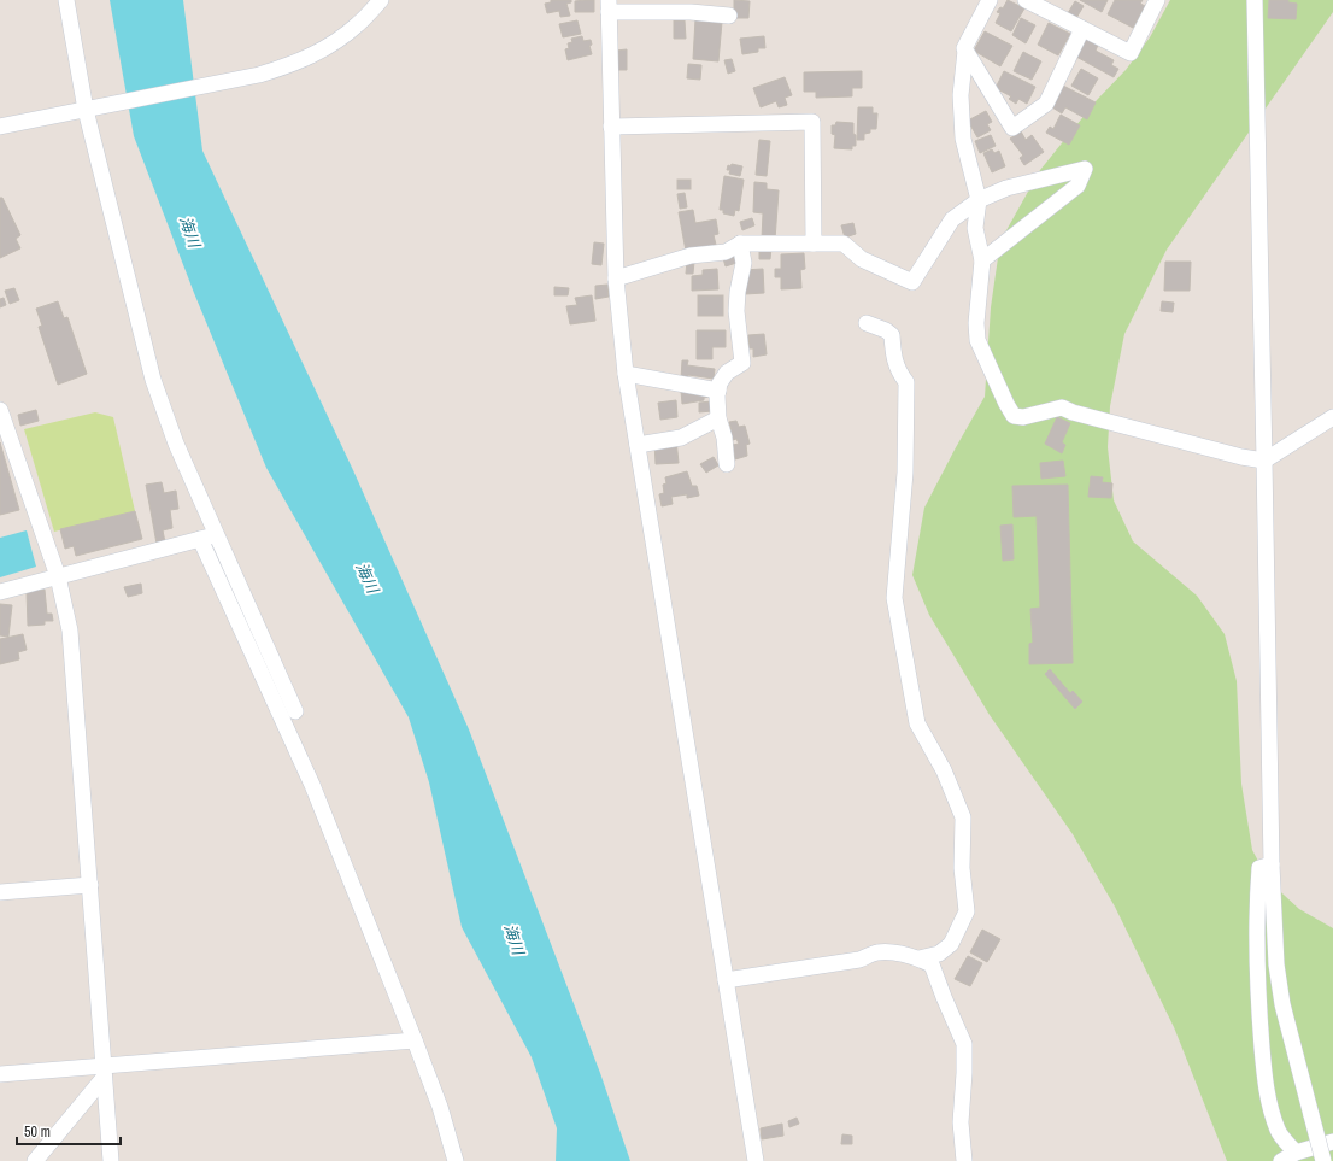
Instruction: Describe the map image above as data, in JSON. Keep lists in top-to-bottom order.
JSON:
{
  "water": ["海川"],
  "scale_bar": "50 m"
}
